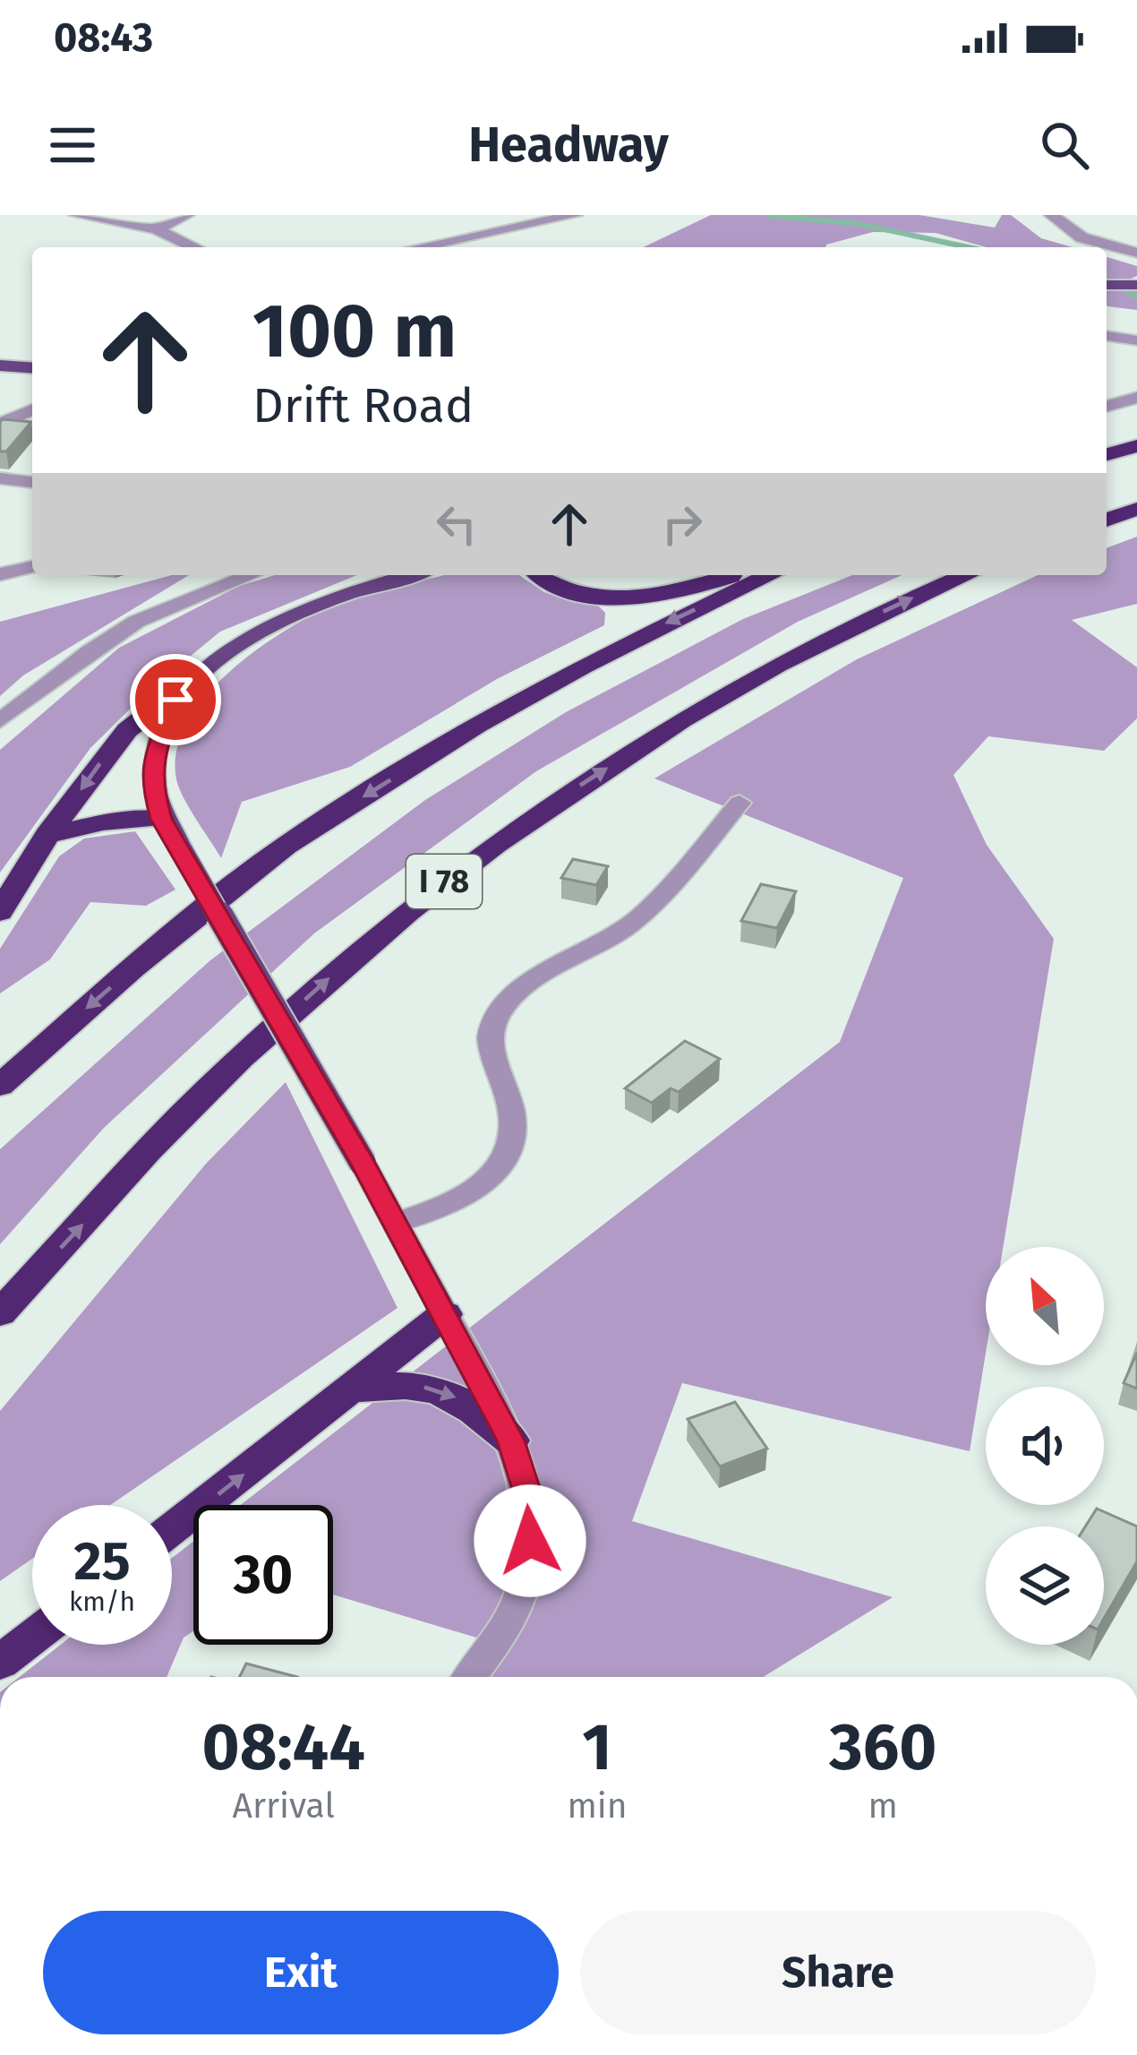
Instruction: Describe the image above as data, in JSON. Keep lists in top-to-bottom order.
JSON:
{
  "streets": {
    "highway": ["I 78"]
  },
  "north": "top left",
  "page": {
    "status": "08:43",
    "header": "Headway",
    "turn": ["100 m", "Drift Road"],
    "speed": "25 km/h",
    "limit": "30",
    "eta": [
      "08:44",
      "Arrival",
      "1",
      "min",
      "360",
      "m"
    ],
    "buttons": ["Exit", "Share"]
  }
}
